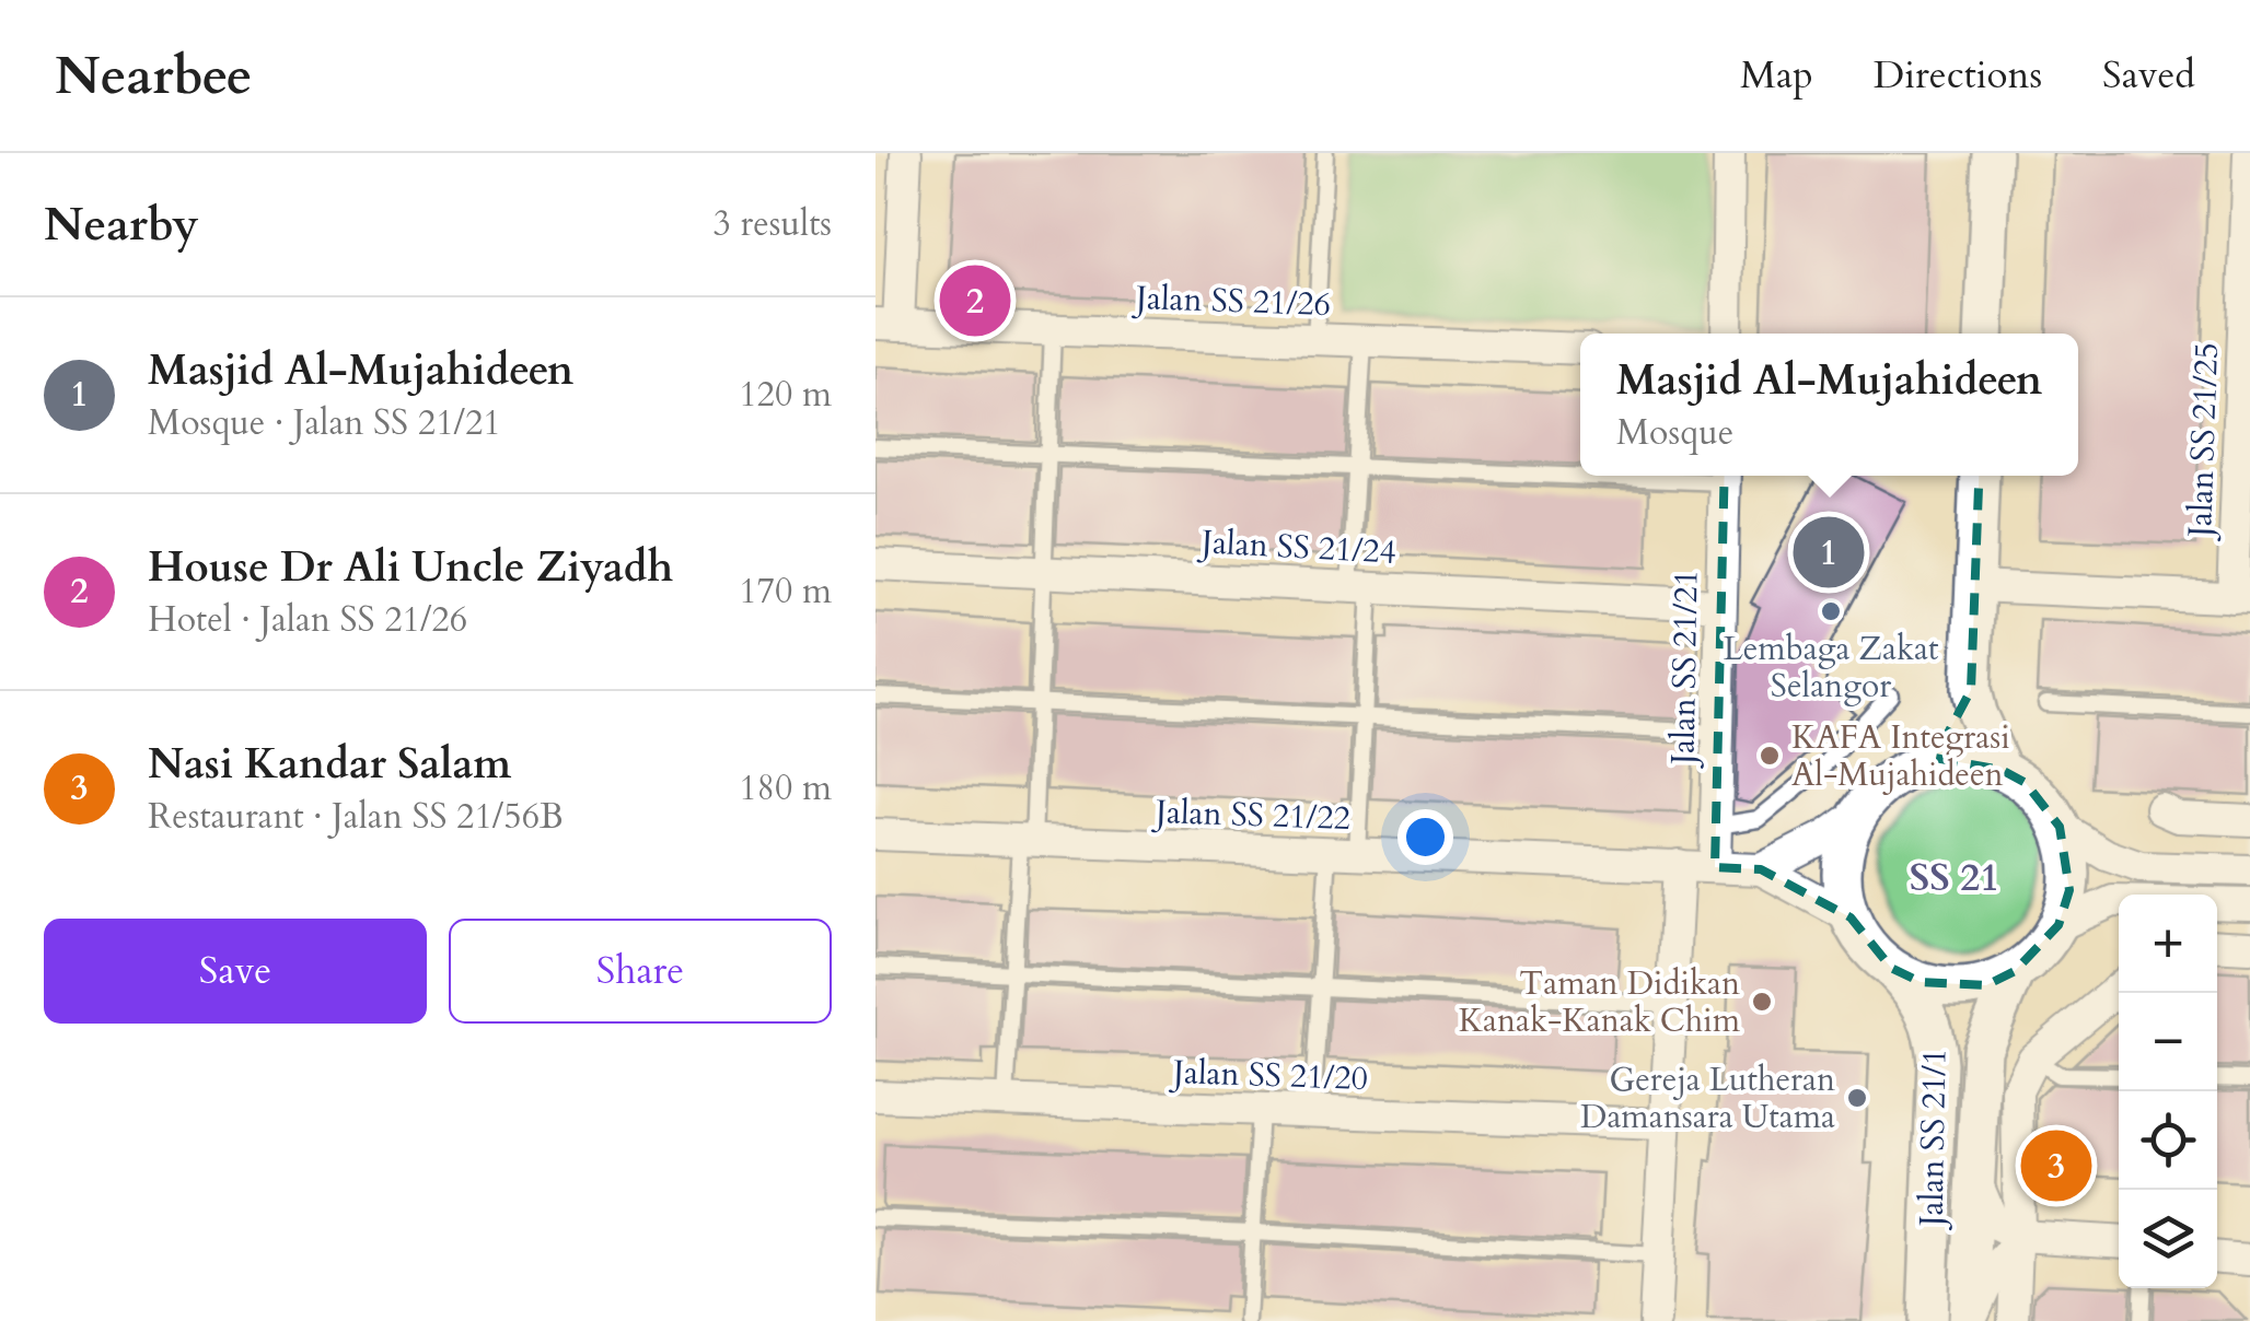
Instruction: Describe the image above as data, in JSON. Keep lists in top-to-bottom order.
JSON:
{
  "streets": {
    "street": [
      "Jalan SS 21/26",
      "Jalan SS 21/25",
      "Jalan SS 21/24",
      "Jalan SS 21/21",
      "Jalan SS 21/22",
      "Jalan SS 21/20",
      "Jalan SS 21/1"
    ]
  },
  "crossings": [
    ["Jalan SS 21/24", "Jalan SS 21/21"],
    ["Jalan SS 21/21", "Jalan SS 21/22"],
    ["Jalan SS 21/22", "Jalan SS 21/1"]
  ],
  "districts": ["SS 21"],
  "places": [
    "Lembaga Zakat Selangor",
    "KAFA Integrasi Al-Mujahideen",
    "Taman Didikan Kanak-Kanak Chim",
    "Gereja Lutheran Damansara Utama"
  ],
  "page": {
    "header": "Nearbee",
    "nav": ["Map", "Directions", "Saved"],
    "heading": ["Nearby", "3 results"],
    "pins": ["2", "1", "3"],
    "list": [
      {
        "mark": "1",
        "name": "Masjid Al-Mujahideen",
        "note": "Mosque · Jalan SS 21/21",
        "value": "120 m"
      },
      {
        "mark": "2",
        "name": "House Dr Ali Uncle Ziyadh",
        "note": "Hotel · Jalan SS 21/26",
        "value": "170 m"
      },
      {
        "mark": "3",
        "name": "Nasi Kandar Salam",
        "note": "Restaurant · Jalan SS 21/56B",
        "value": "180 m"
      }
    ],
    "popup": ["Masjid Al-Mujahideen", "Mosque"],
    "buttons": ["Save", "Share"],
    "map_buttons": ["+", "−"]
  }
}
